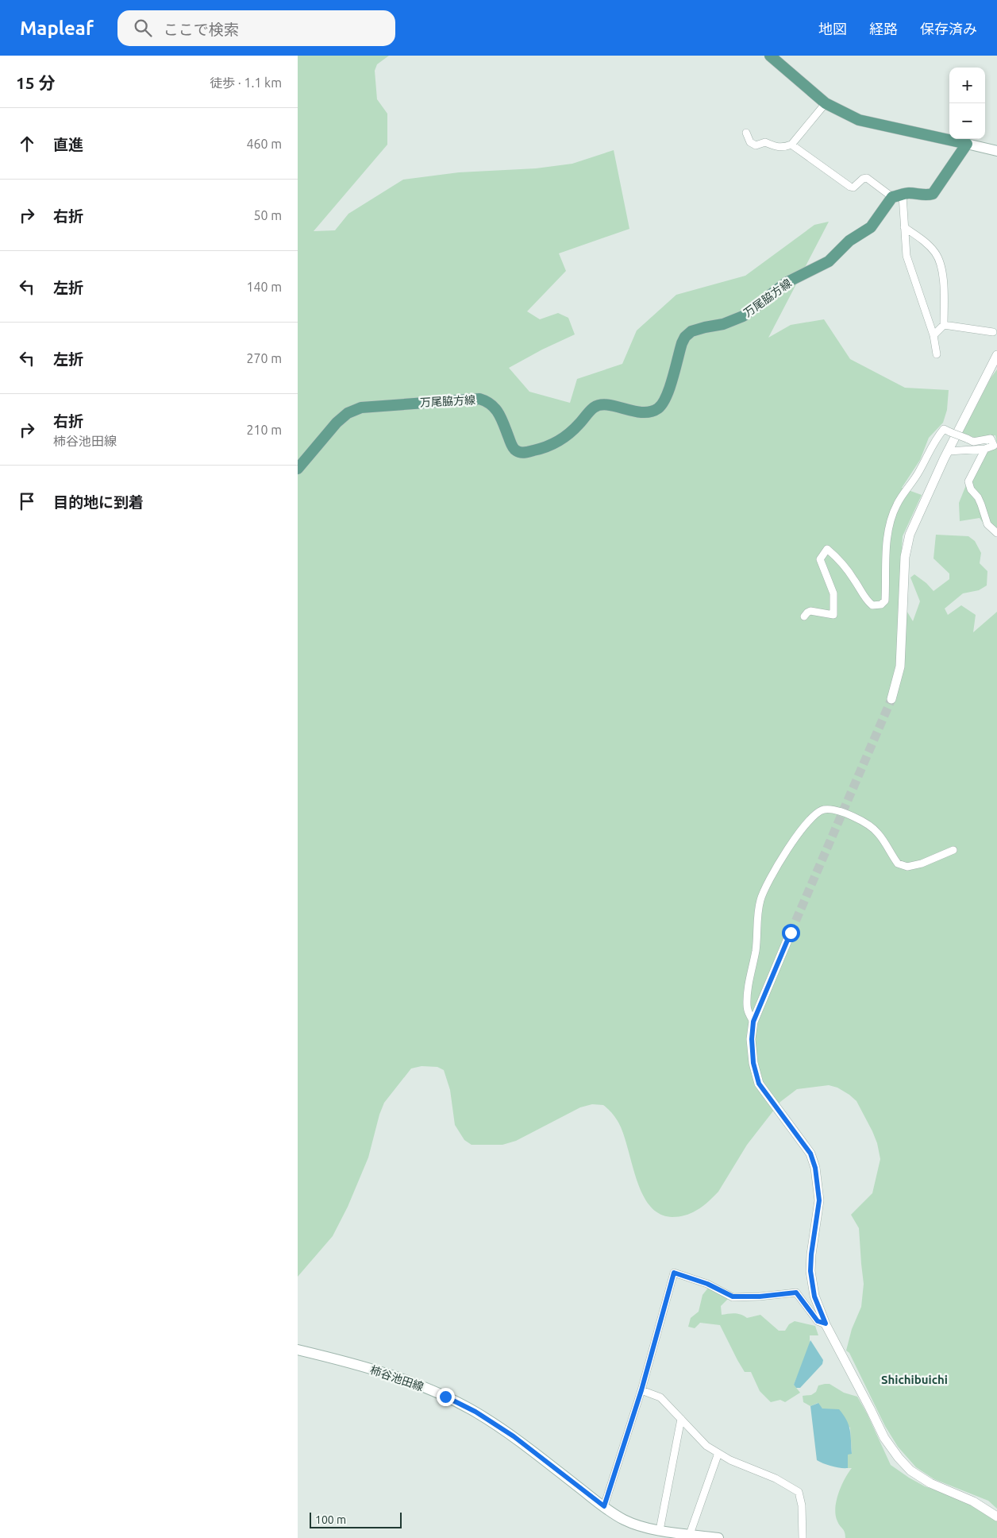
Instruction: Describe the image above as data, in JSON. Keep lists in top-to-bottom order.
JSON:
{
  "streets": {
    "main road": ["万尾脇方線", "柿谷池田線"]
  },
  "districts": ["Shichibuichi"],
  "scale_bar": "100 m",
  "page": {
    "header": "Mapleaf",
    "search": "ここで検索",
    "nav": ["地図", "経路", "保存済み"],
    "heading": ["15 分", "徒歩 · 1.1 km"],
    "map_buttons": ["+", "−"],
    "list": [
      ["直進", "460 m"],
      ["右折", "50 m"],
      ["左折", "140 m"],
      ["左折", "270 m"],
      ["右折", "柿谷池田線", "210 m"],
      "目的地に到着"
    ],
    "scale": "100 m"
  }
}
